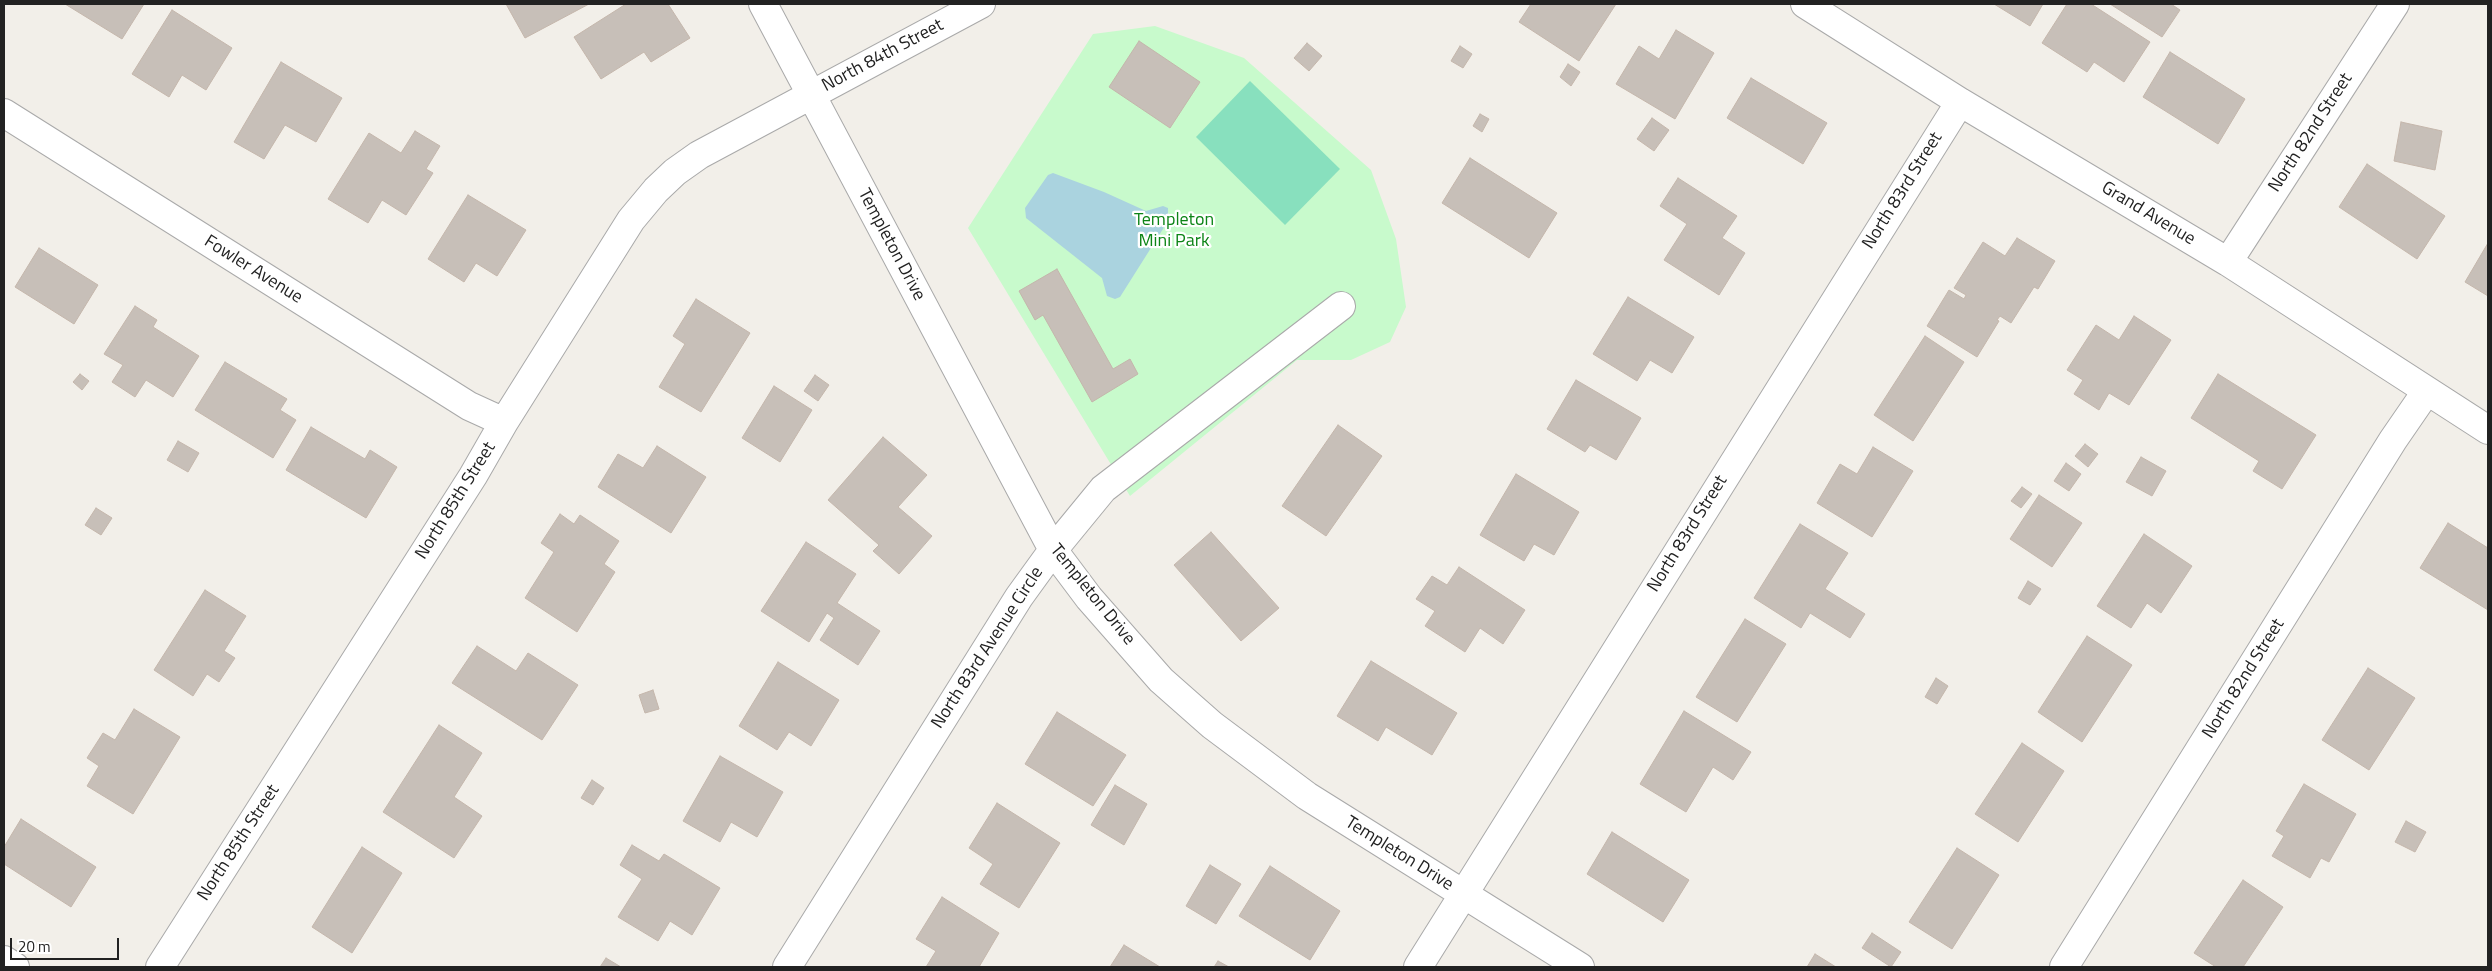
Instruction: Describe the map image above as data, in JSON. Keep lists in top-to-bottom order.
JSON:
{
  "streets": {
    "street": [
      "North 84th Street",
      "North 82nd Street",
      "North 83rd Street",
      "Grand Avenue",
      "Templeton Drive",
      "Fowler Avenue",
      "North 85th Street",
      "North 83rd Avenue Circle"
    ]
  },
  "crossings": [
    ["North 84th Street", "Templeton Drive"],
    ["North 84th Street", "North 85th Street"],
    ["North 82nd Street", "Grand Avenue"],
    ["North 83rd Street", "Grand Avenue"],
    ["North 83rd Street", "Templeton Drive"],
    ["Templeton Drive", "North 85th Street"],
    ["Templeton Drive", "North 83rd Avenue Circle"],
    ["Fowler Avenue", "North 85th Street"]
  ],
  "parks": ["Templeton Mini Park"],
  "scale_bar": "20 m"
}
